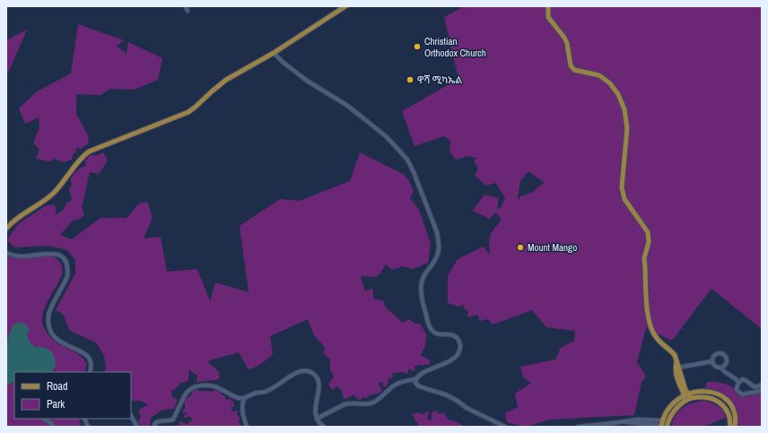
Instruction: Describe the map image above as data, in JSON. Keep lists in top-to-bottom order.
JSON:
{
  "places": ["Christian Orthodox Church", "ዋሻ ሚካኤል", "Mount Mango"],
  "legend": ["Road", "Park"]
}
